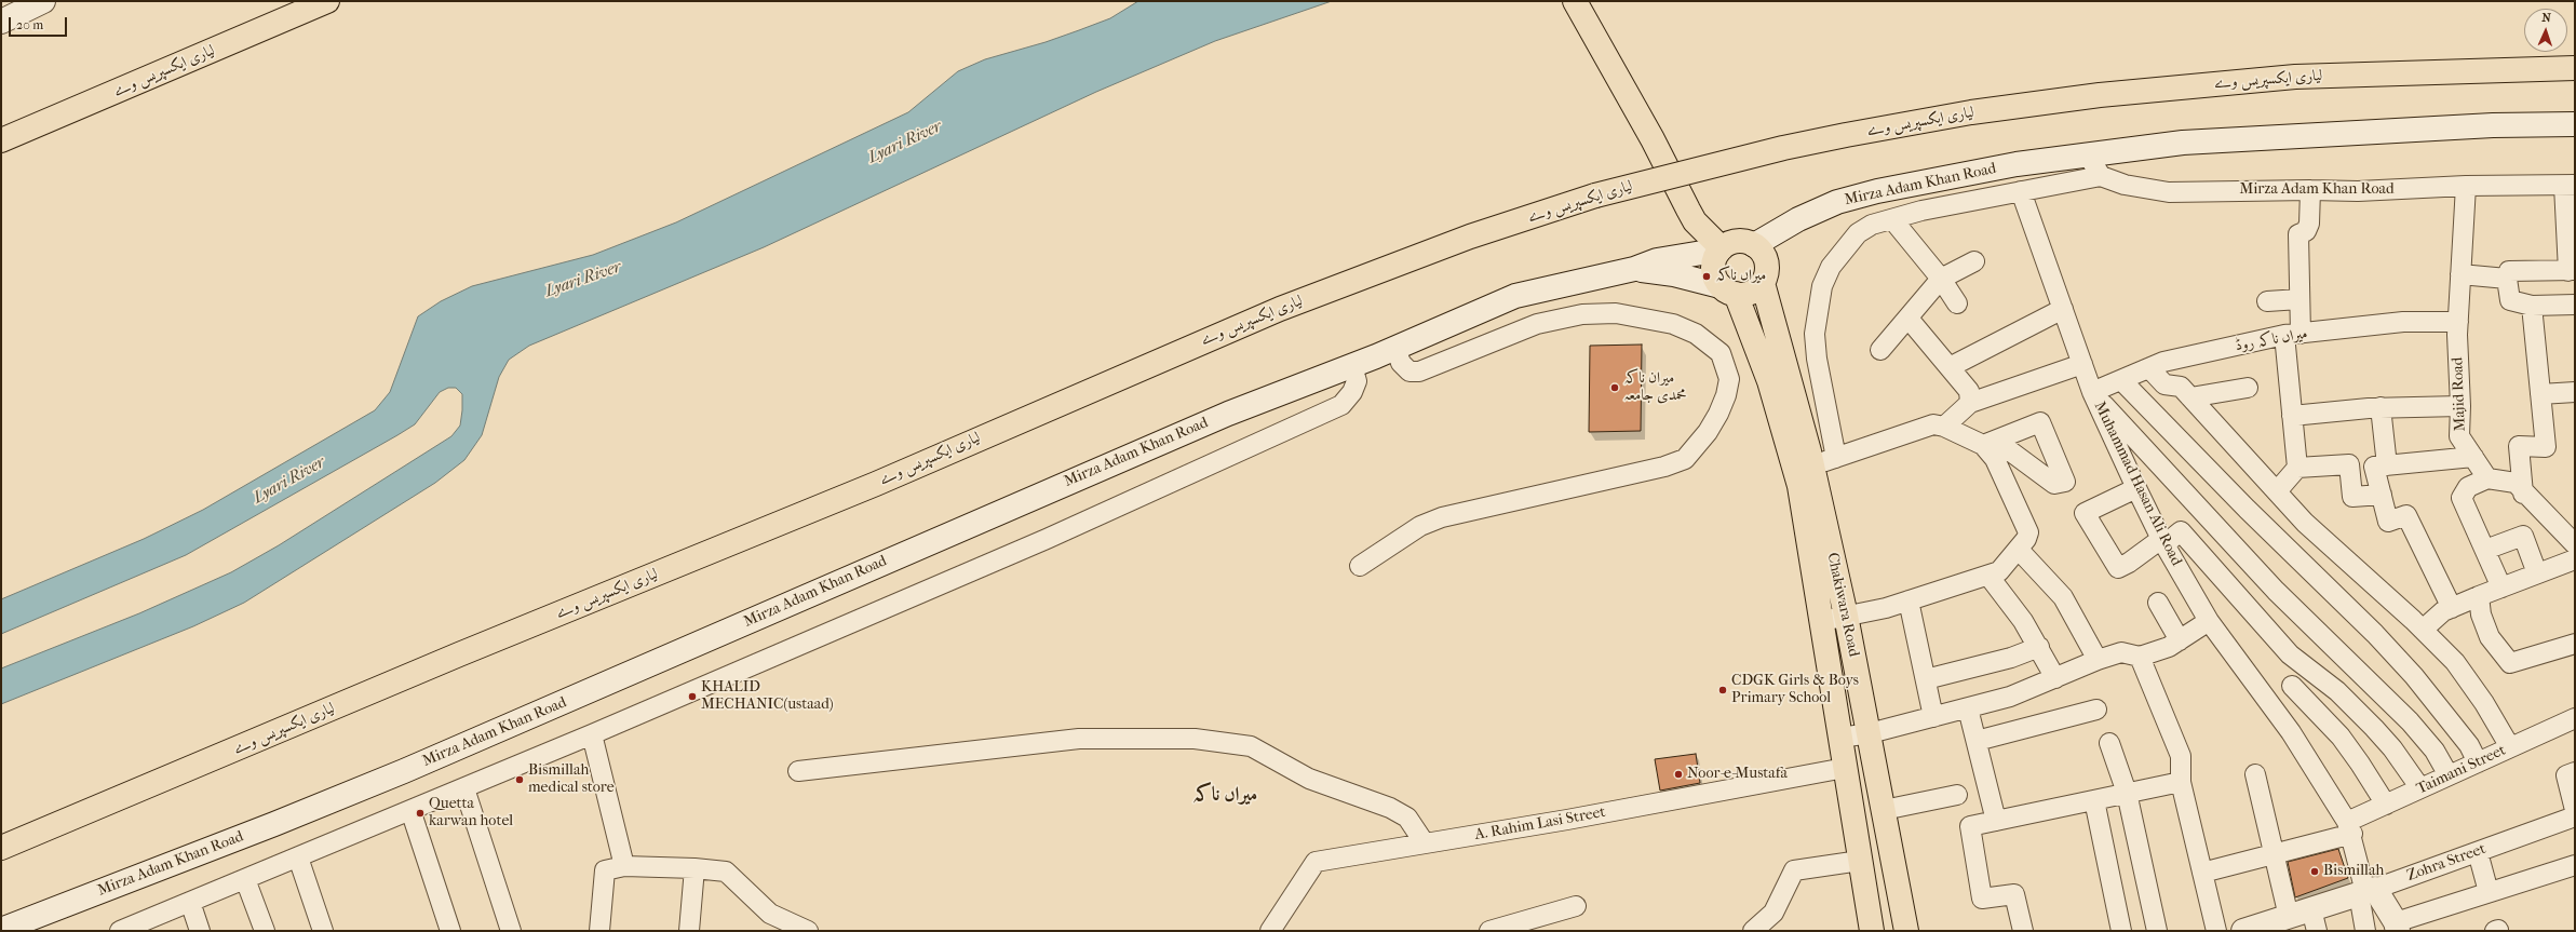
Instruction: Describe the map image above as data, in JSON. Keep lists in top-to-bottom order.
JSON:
{
  "streets": {
    "main road": [
      "لیاری ایکسپریس وے",
      "Mirza Adam Khan Road",
      "Chakiwara Road",
      "Zohra Street"
    ],
    "street": [
      "میراں ناکہ روڈ",
      "Majid Road",
      "Muhammad Hasan Ali Road",
      "Taimani Street",
      "A. Rahim Lasi Street"
    ]
  },
  "crossings": [
    ["Mirza Adam Khan Road", "Majid Road"],
    ["Mirza Adam Khan Road", "Chakiwara Road"],
    ["میراں ناکہ روڈ", "Majid Road"],
    ["میراں ناکہ روڈ", "Muhammad Hasan Ali Road"],
    ["Muhammad Hasan Ali Road", "Taimani Street"],
    ["Muhammad Hasan Ali Road", "Zohra Street"],
    ["Chakiwara Road", "A. Rahim Lasi Street"]
  ],
  "districts": ["میراں ناکہ"],
  "water": ["Lyari River"],
  "places": [
    "میراں ناکہ",
    "میران ناکہ محمدی جامعہ",
    "CDGK Girls & Boys Primary School",
    "KHALID MECHANIC(ustaad)",
    "Noor-e-Mustafa",
    "Bismillah medical store",
    "Quetta karwan hotel",
    "Bismillah"
  ],
  "scale_bar": "20 m",
  "north": "top"
}
